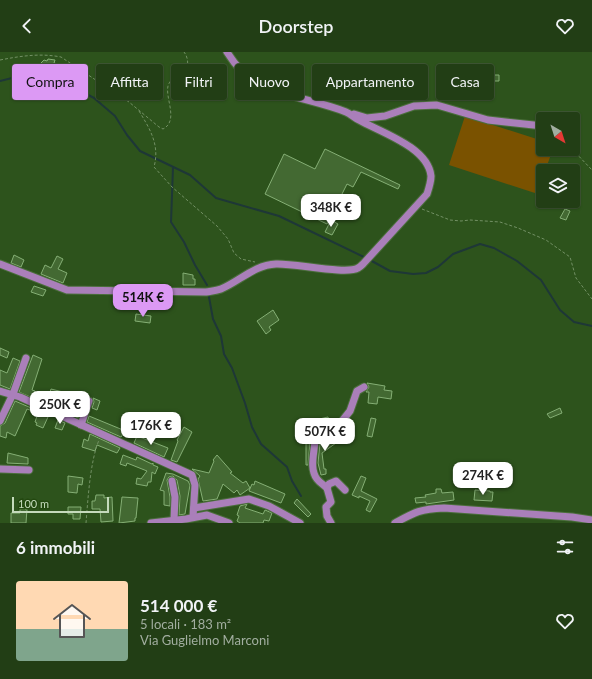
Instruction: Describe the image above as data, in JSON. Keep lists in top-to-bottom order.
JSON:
{
  "scale_bar": "100 m",
  "north": "bottom right",
  "page": {
    "header": "Doorstep",
    "chip": [
      "Compra",
      "Affitta",
      "Filtri",
      "Nuovo",
      "Appartamento",
      "Casa"
    ],
    "price": [
      "348K €",
      "514K €",
      "250K €",
      "176K €",
      "507K €",
      "274K €"
    ],
    "scale": "100 m",
    "heading": "6 immobili",
    "list": [
      {
        "name": "514 000 €",
        "note": "5 locali · 183 m² · Via Guglielmo Marconi"
      }
    ]
  }
}
